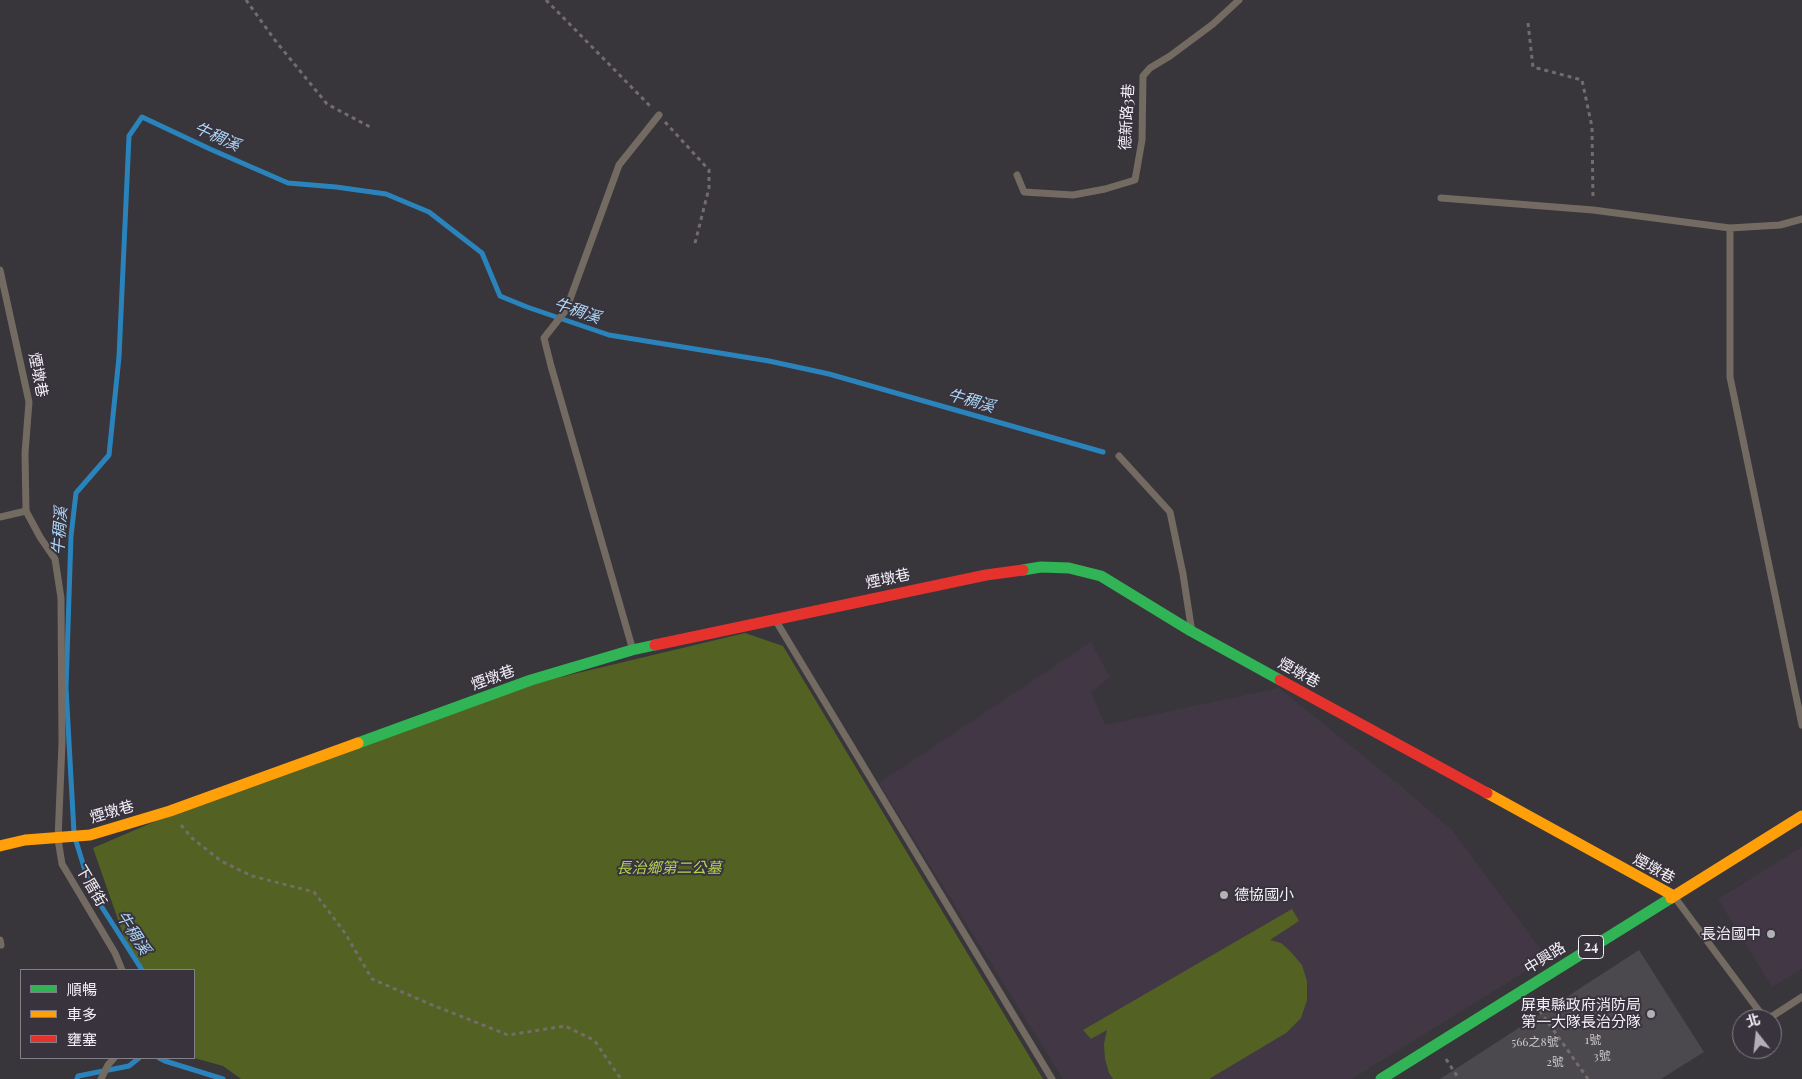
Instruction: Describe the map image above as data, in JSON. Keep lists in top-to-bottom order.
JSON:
{
  "streets": {
    "street": ["煙墩巷", "24", "中興路"],
    "lane": ["德新路3巷", "下厝街"]
  },
  "crossings": [
    ["煙墩巷", "下厝街"],
    ["煙墩巷", "中興路"]
  ],
  "water": ["牛稠溪"],
  "parks": ["長治鄉第二公墓"],
  "places": ["德協國小", "長治國中", "屏東縣政府消防局 第一大隊長治分隊"],
  "house_numbers": [
    "1號",
    "566之8號",
    "3號",
    "2號"
  ],
  "legend": ["順暢", "車多", "壅塞"],
  "north": "top"
}
